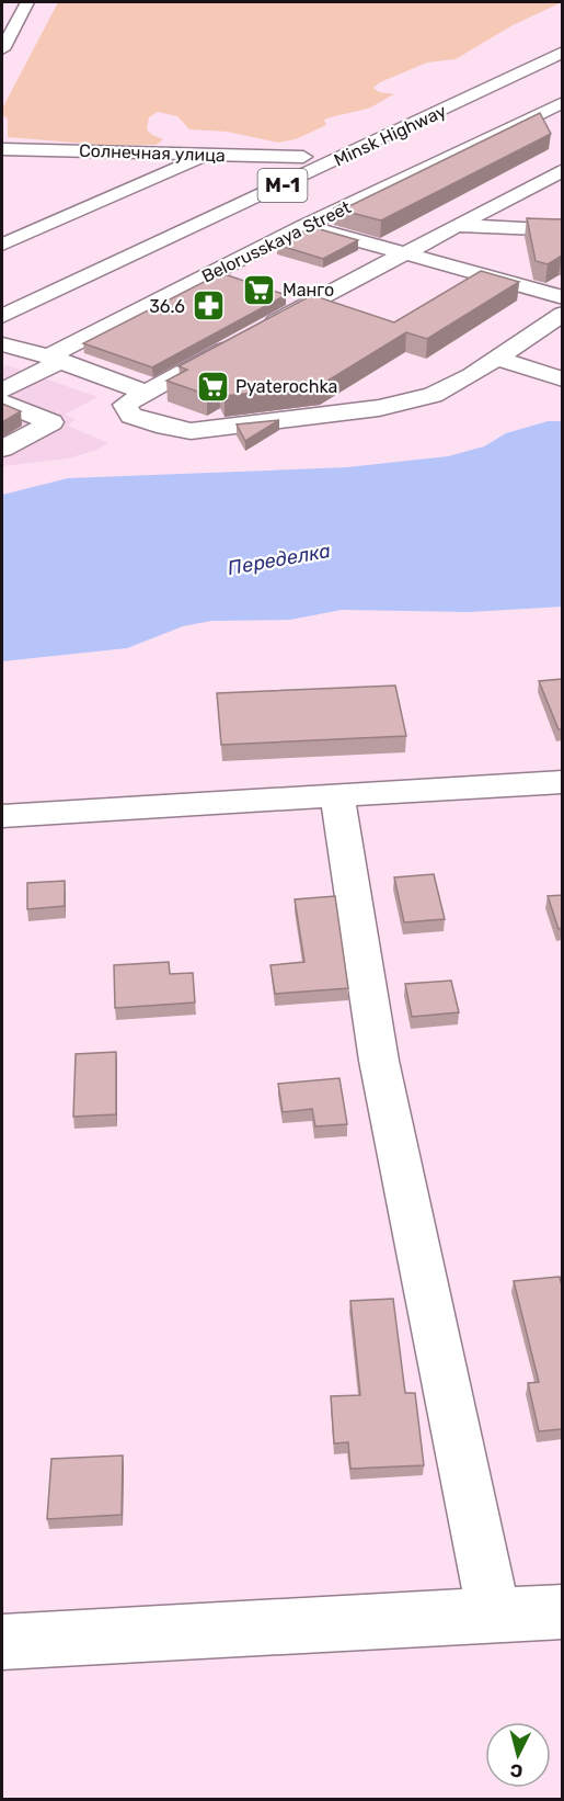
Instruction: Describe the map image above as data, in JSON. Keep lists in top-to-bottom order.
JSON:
{
  "streets": {
    "main road": [
      "Minsk Highway",
      "Солнечная улица",
      "М-1",
      "Belorusskaya Street"
    ]
  },
  "crossings": [
    ["Minsk Highway", "Солнечная улица"]
  ],
  "water": ["Переделка"],
  "places": {
    "supermarket": ["Манго", "Pyaterochka"],
    "pharmacy": ["36.6"]
  },
  "north": "bottom"
}
